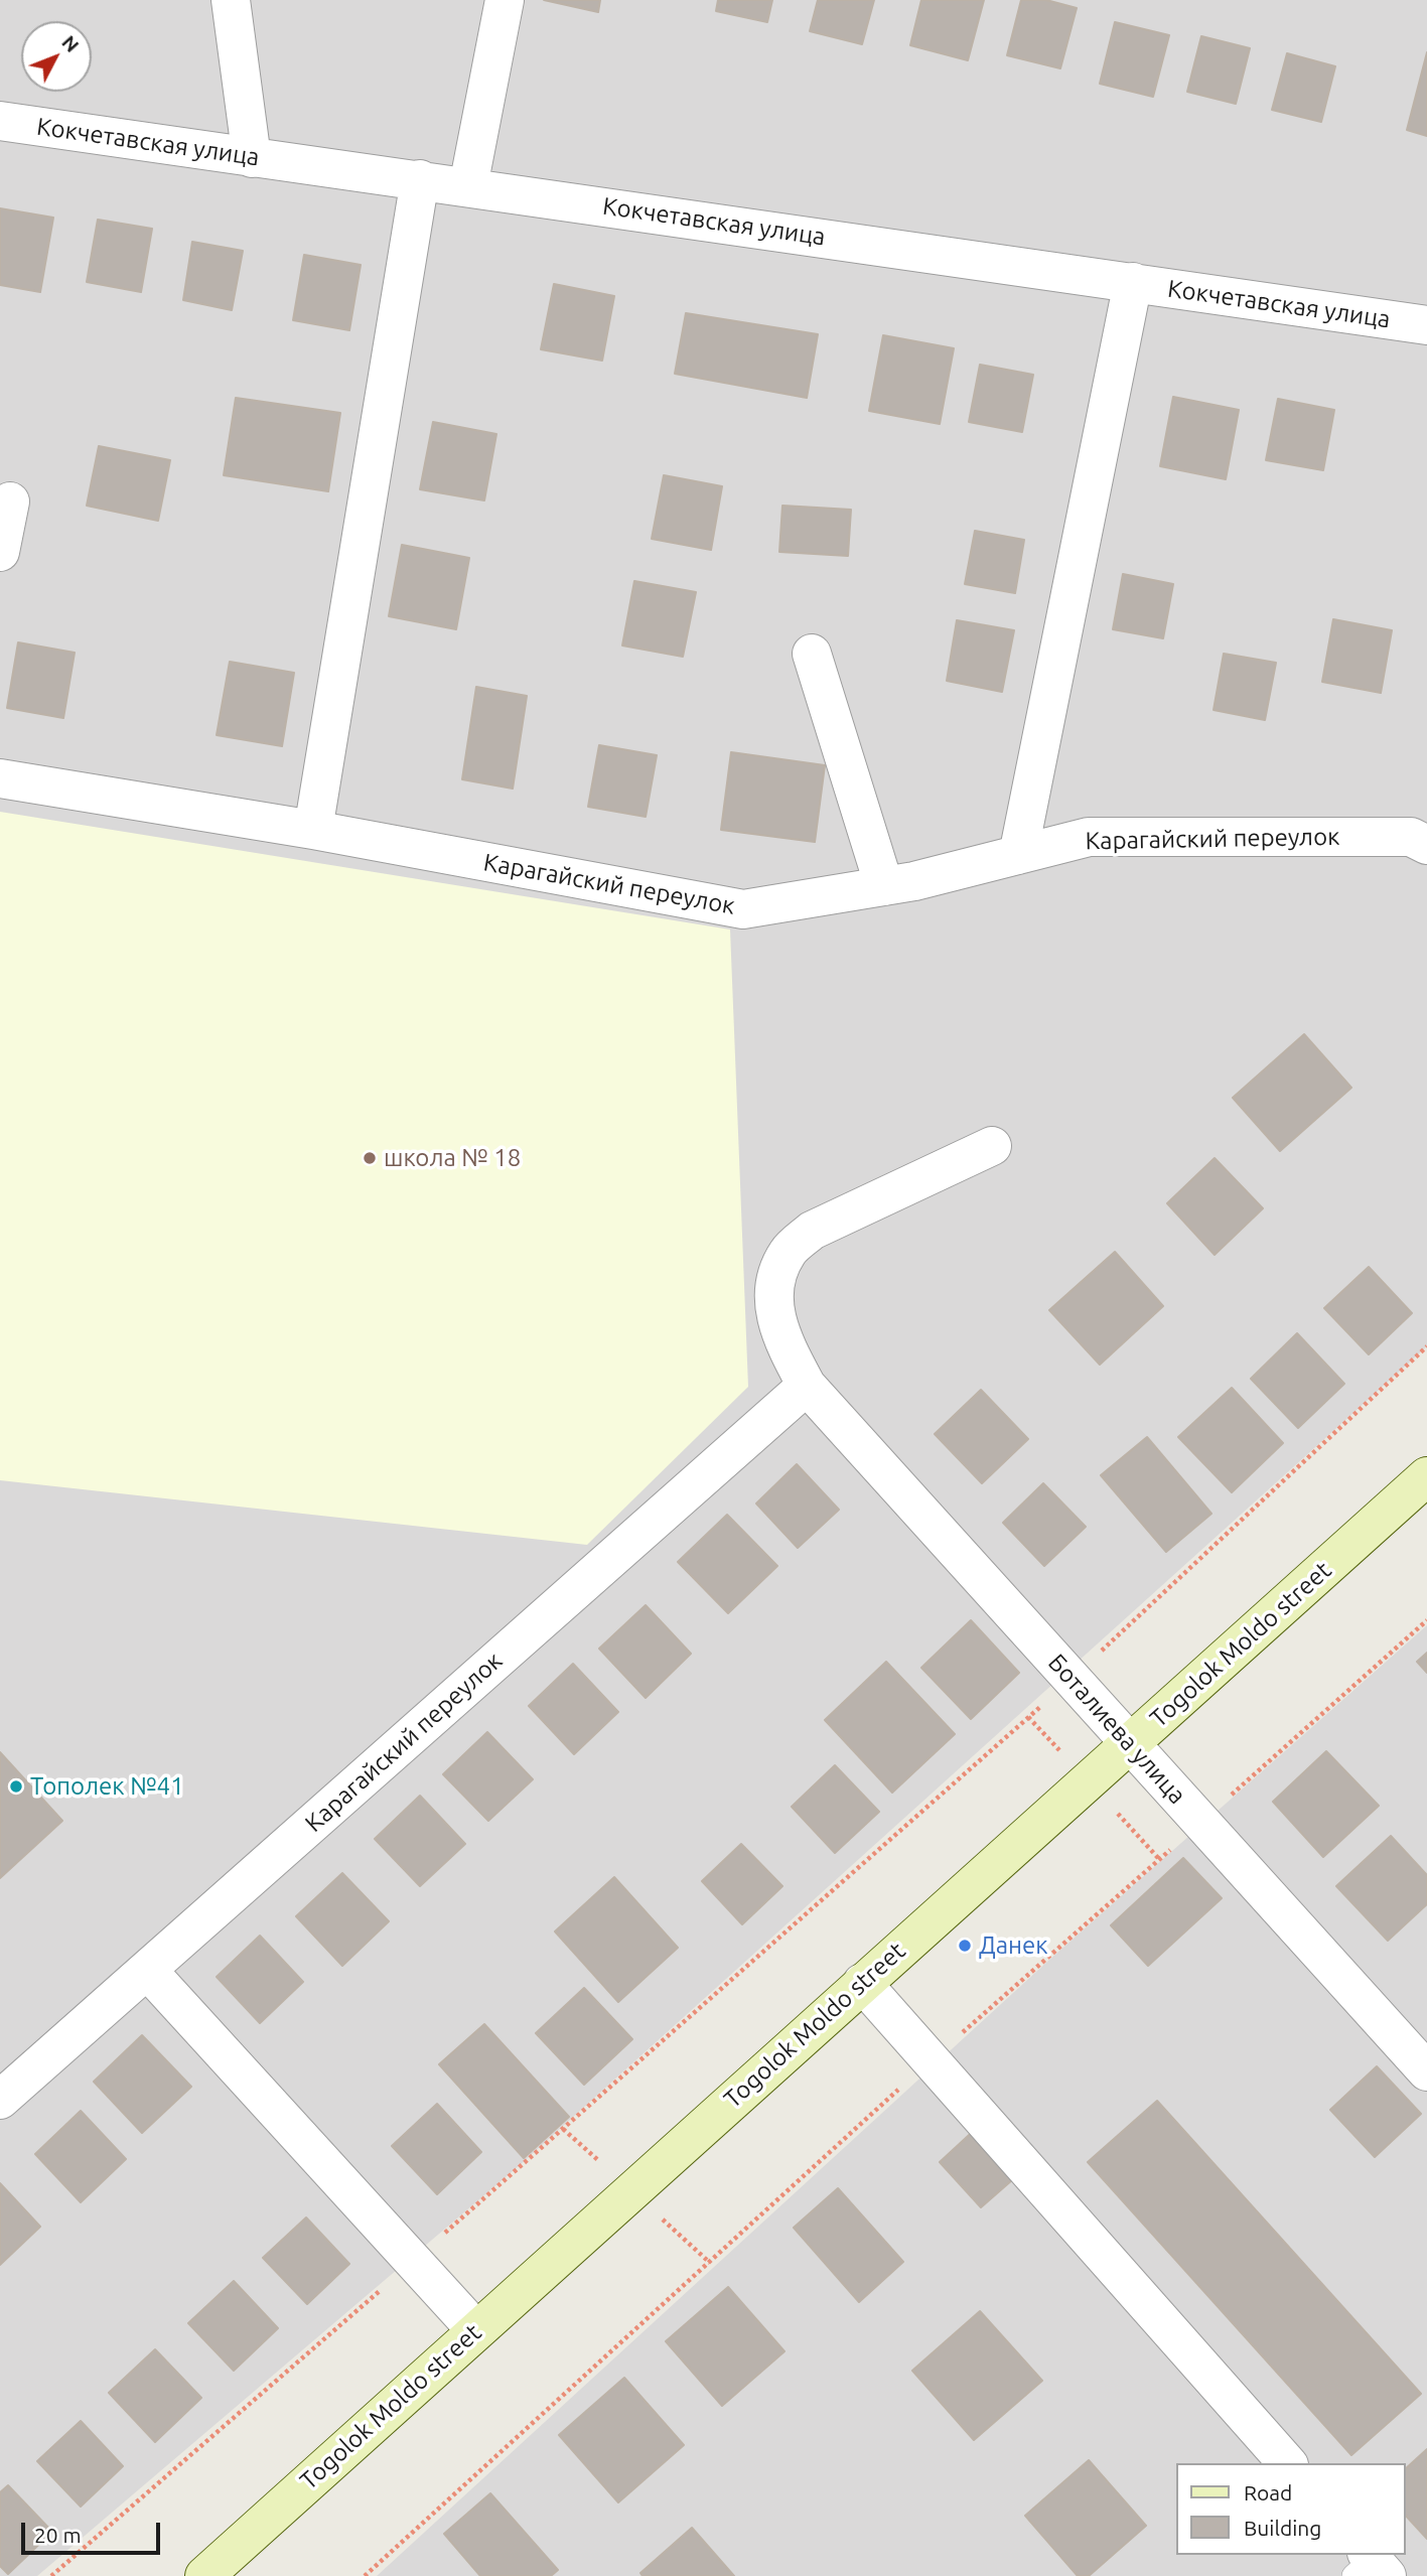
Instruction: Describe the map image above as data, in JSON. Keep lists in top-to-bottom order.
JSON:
{
  "streets": {
    "main road": ["Togolok Moldo street"],
    "street": ["Кокчетавская улица", "Карагайский переулок", "Боталиева улица"]
  },
  "crossings": [
    ["Карагайский переулок", "Боталиева улица"],
    ["Togolok Moldo street", "Боталиева улица"]
  ],
  "places": ["школа № 18", "Тополек №41", "Данек"],
  "legend": ["Road", "Building"],
  "scale_bar": "20 m",
  "north": "top right"
}
